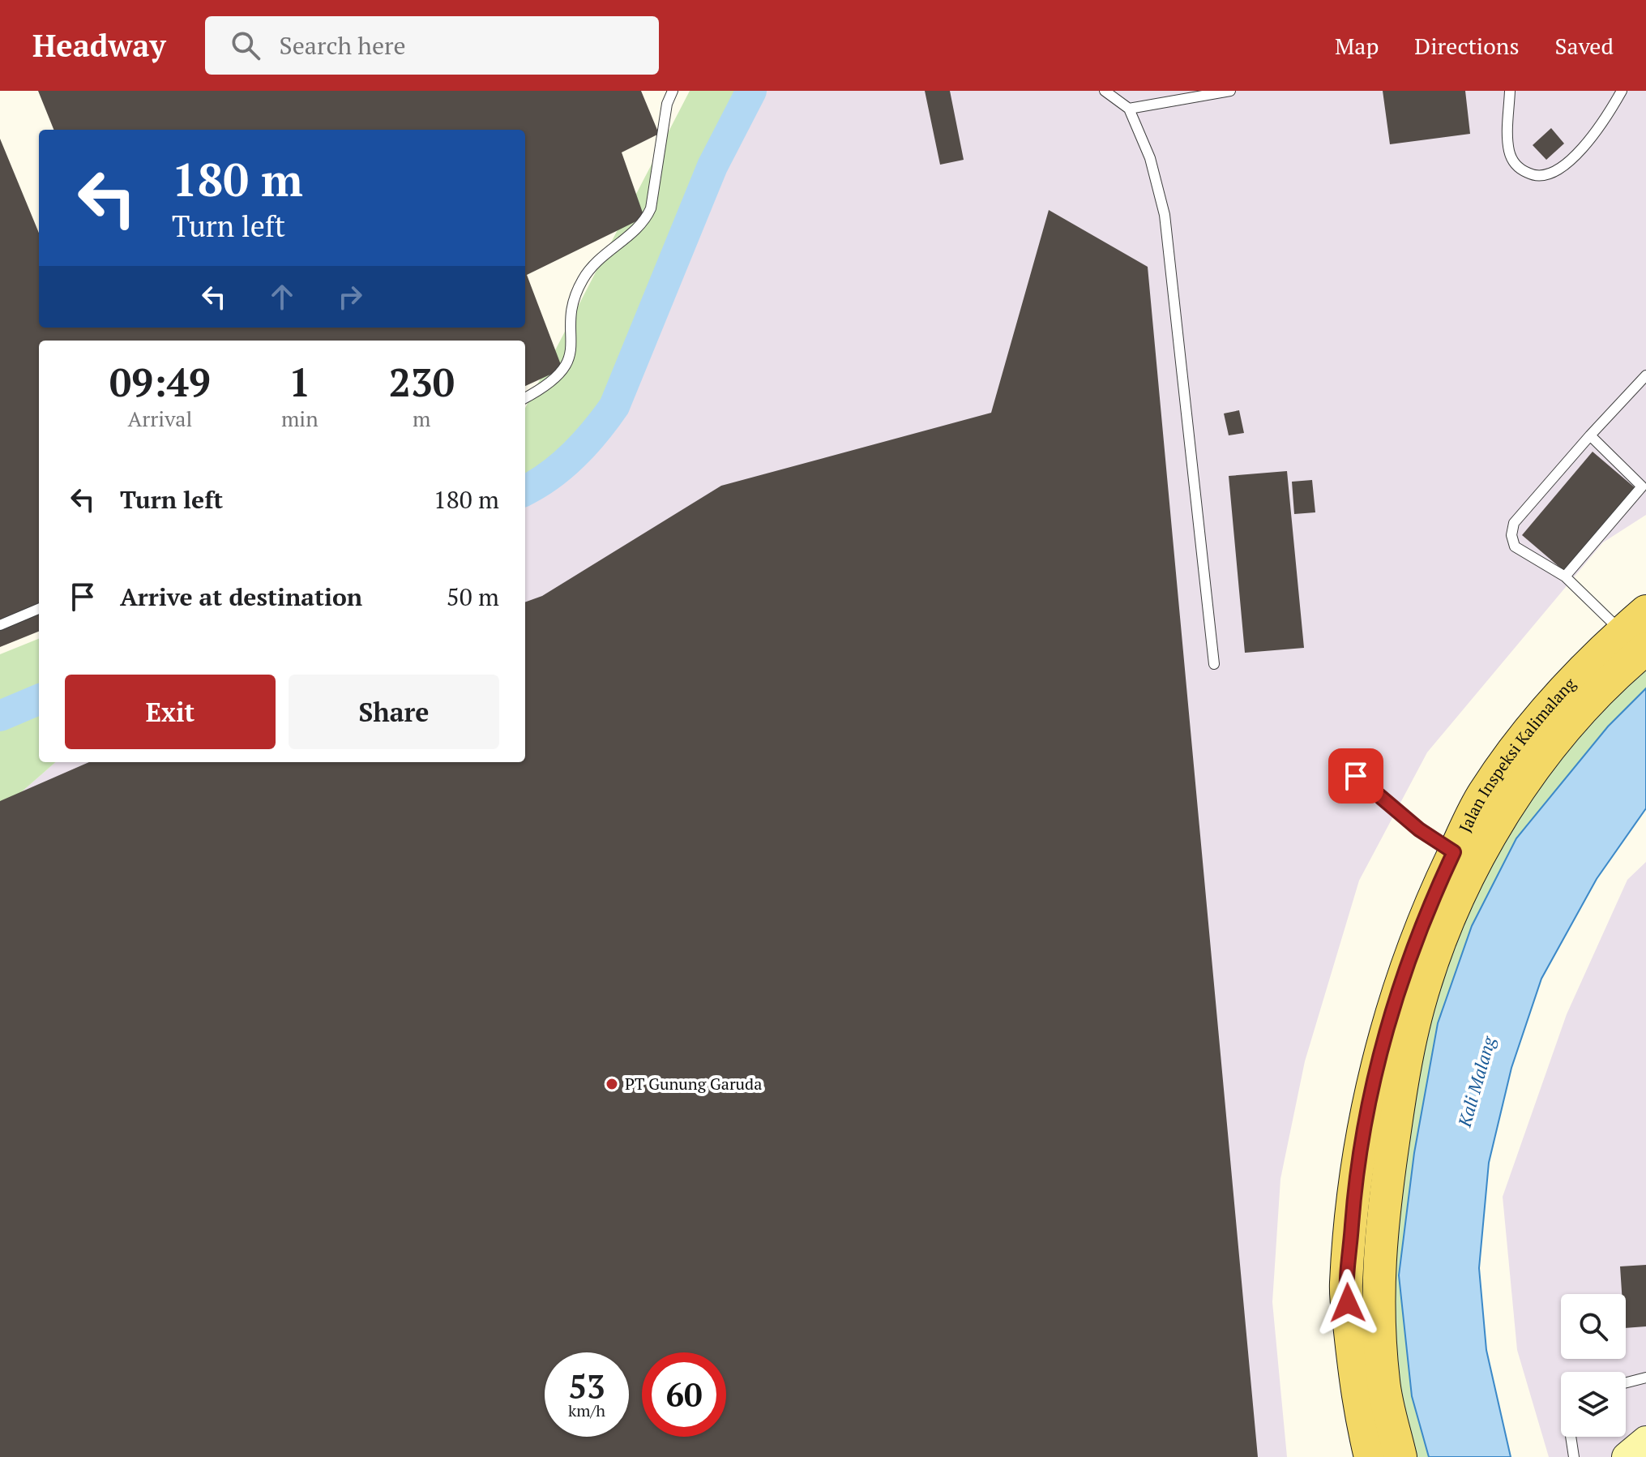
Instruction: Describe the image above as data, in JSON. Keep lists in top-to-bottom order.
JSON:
{
  "streets": {
    "main road": ["Jalan Inspeksi Kalimalang"]
  },
  "water": ["Kali Malang"],
  "places": ["PT Gunung Garuda"],
  "page": {
    "header": "Headway",
    "search": "Search here",
    "nav": ["Map", "Directions", "Saved"],
    "turn": ["180 m", "Turn left"],
    "eta": [
      "09:49",
      "Arrival",
      "1",
      "min",
      "230",
      "m"
    ],
    "list": [
      {
        "name": "Turn left",
        "value": "180 m"
      },
      {
        "name": "Arrive at destination",
        "value": "50 m"
      }
    ],
    "buttons": ["Exit", "Share"],
    "speed": "53 km/h",
    "limit": "60"
  }
}
